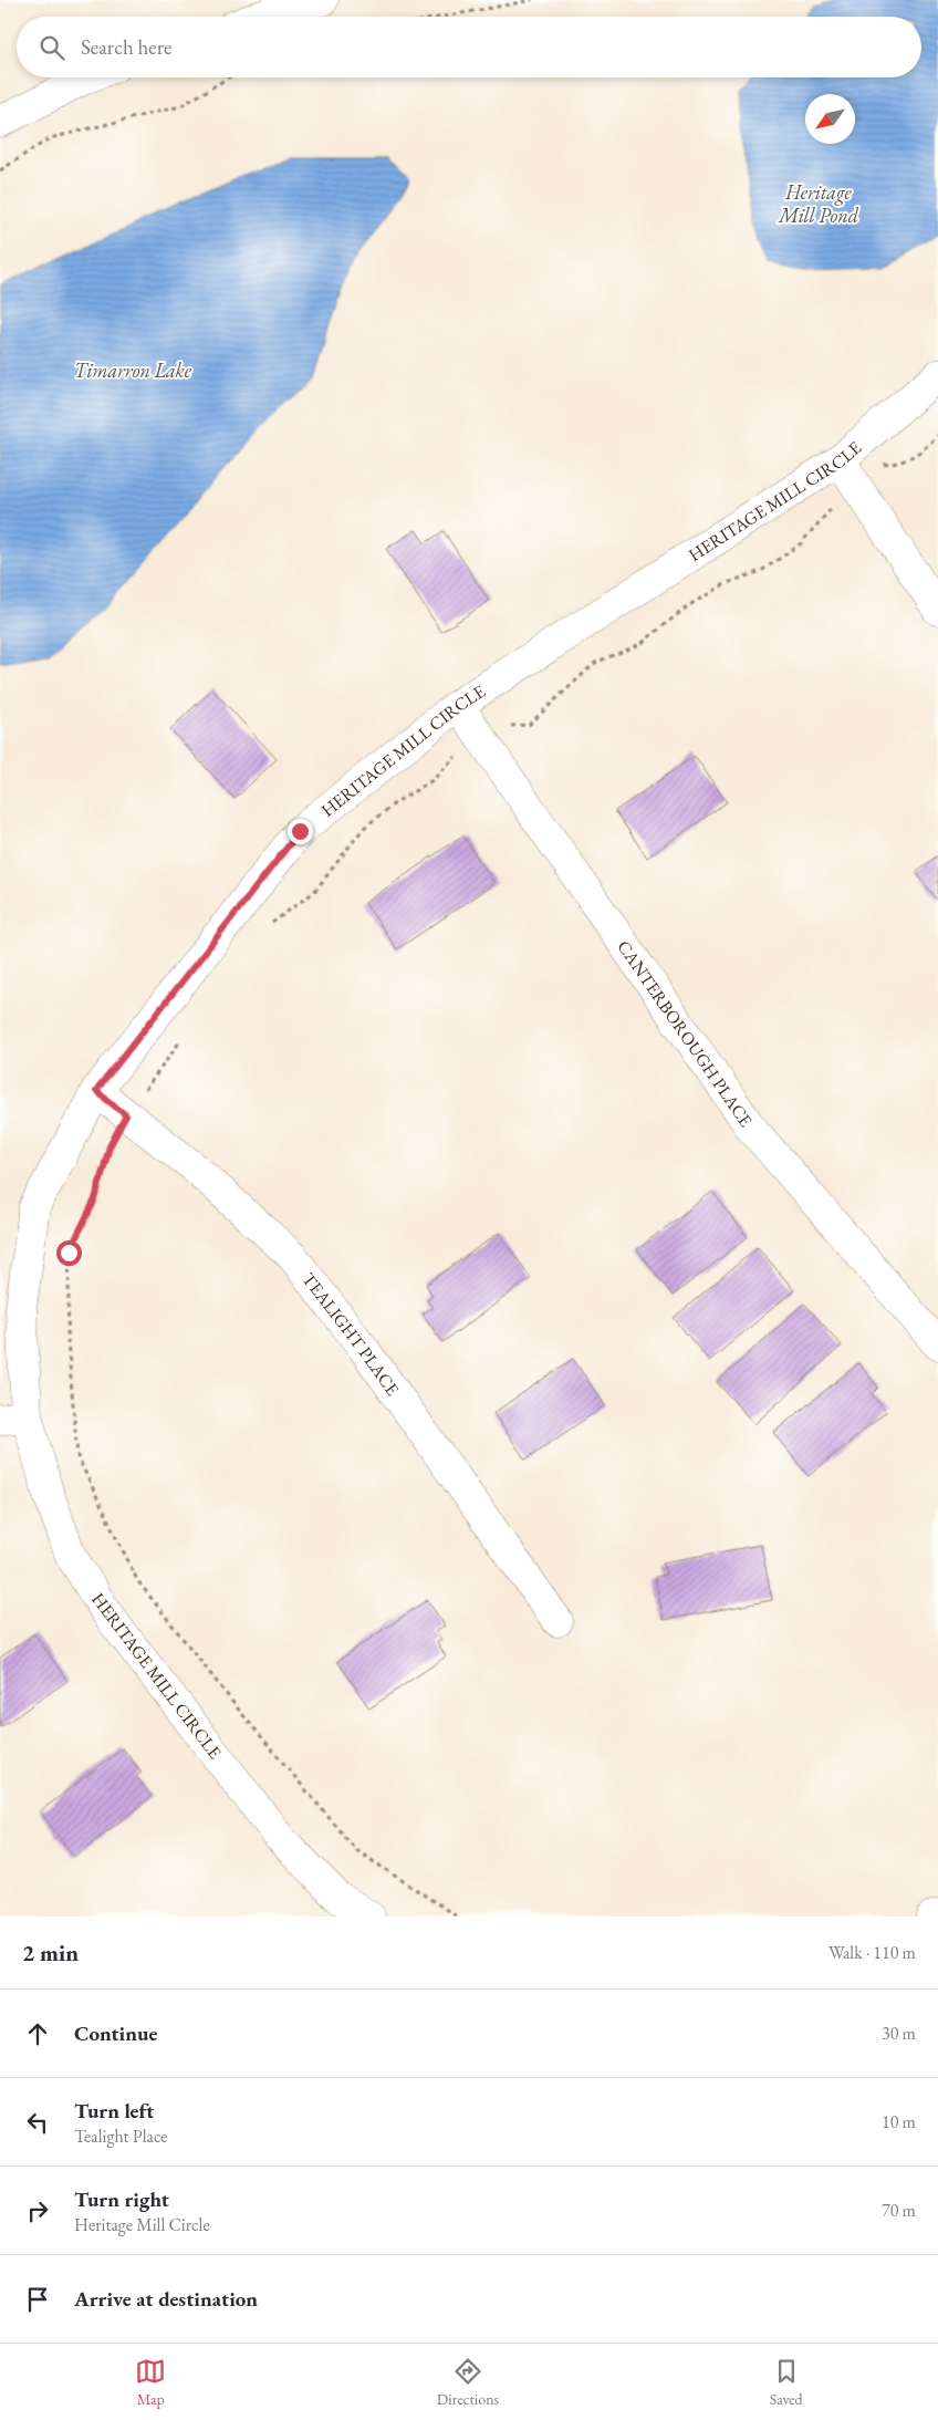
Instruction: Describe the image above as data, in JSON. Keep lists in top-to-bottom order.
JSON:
{
  "streets": {
    "street": ["HERITAGE MILL CIRCLE", "CANTERBOROUGH PLACE", "TEALIGHT PLACE"]
  },
  "crossings": [
    ["HERITAGE MILL CIRCLE", "CANTERBOROUGH PLACE"],
    ["HERITAGE MILL CIRCLE", "TEALIGHT PLACE"]
  ],
  "water": ["Heritage Mill Pond", "Timarron Lake"],
  "north": "bottom left",
  "page": {
    "search": "Search here",
    "heading": ["2 min", "Walk · 110 m"],
    "list": [
      ["Continue", "30 m"],
      ["Turn left", "Tealight Place", "10 m"],
      ["Turn right", "Heritage Mill Circle", "70 m"],
      "Arrive at destination"
    ],
    "nav": ["Map", "Directions", "Saved"]
  }
}
